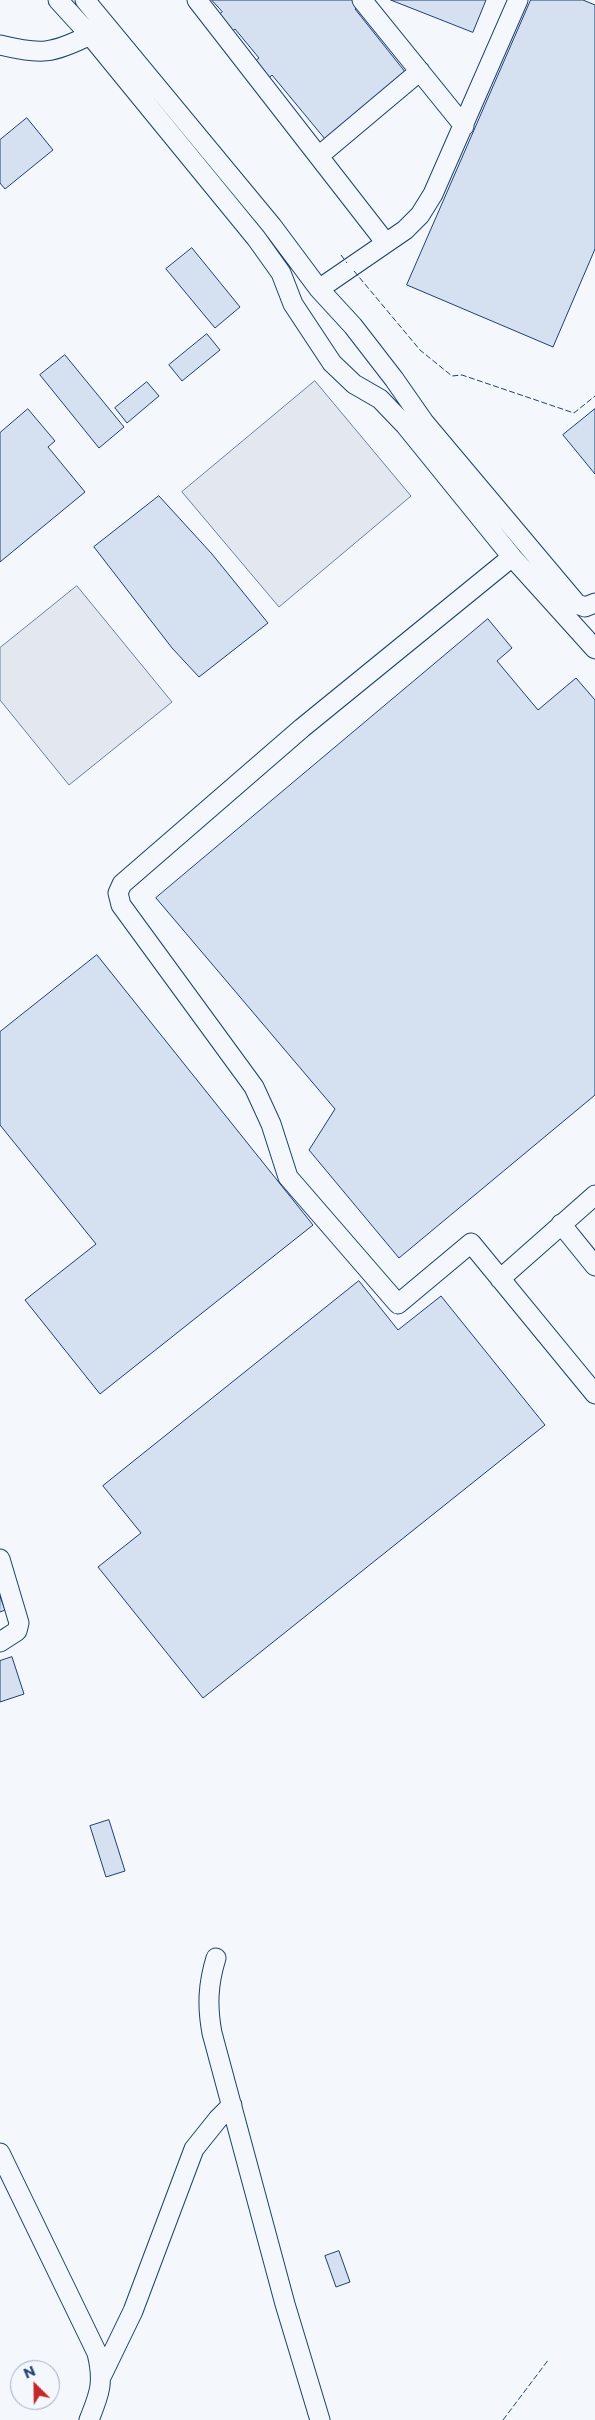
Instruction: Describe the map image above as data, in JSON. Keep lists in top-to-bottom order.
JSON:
{
  "north": "top left"
}
